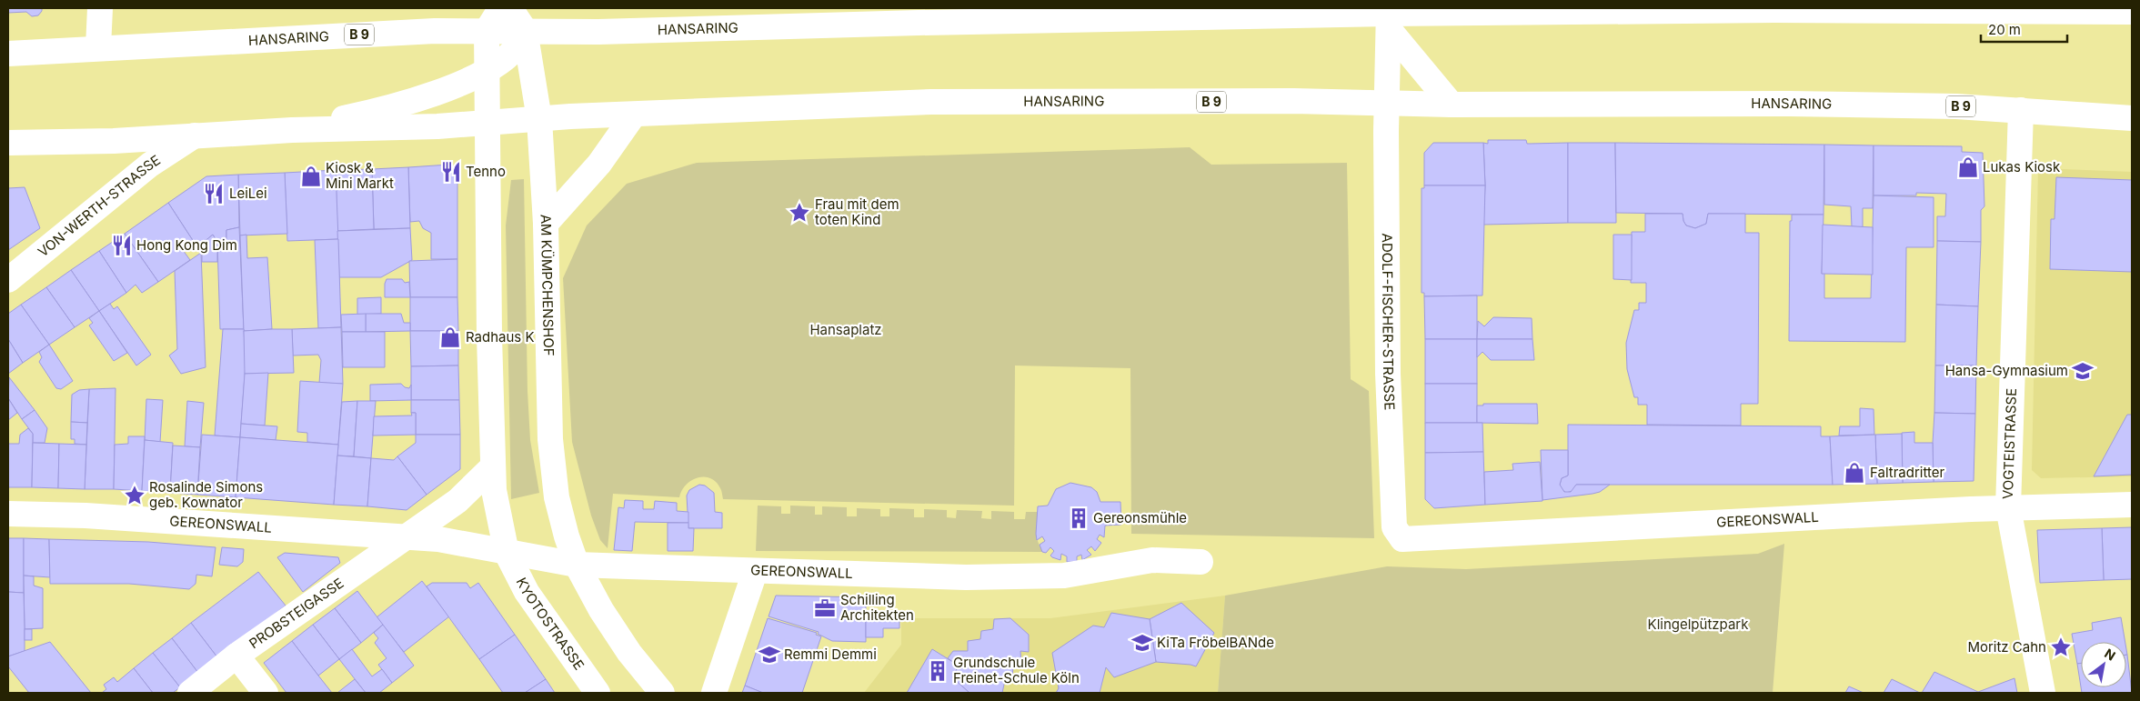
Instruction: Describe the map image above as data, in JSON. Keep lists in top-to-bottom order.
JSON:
{
  "streets": {
    "main road": [
      "HANSARING",
      "B 9",
      "VON-WERTH-STRASSE",
      "AM KÜMPCHENSHOF",
      "ADOLF-FISCHER-STRASSE",
      "VOGTEISTRASSE",
      "GEREONSWALL",
      "PROBSTEIGASSE",
      "KYOTOSTRASSE"
    ]
  },
  "crossings": [
    ["HANSARING", "B 9"],
    ["HANSARING", "VON-WERTH-STRASSE"],
    ["HANSARING", "AM KÜMPCHENSHOF"],
    ["HANSARING", "ADOLF-FISCHER-STRASSE"],
    ["HANSARING", "VOGTEISTRASSE"],
    ["B 9", "AM KÜMPCHENSHOF"],
    ["AM KÜMPCHENSHOF", "GEREONSWALL"],
    ["ADOLF-FISCHER-STRASSE", "GEREONSWALL"],
    ["VOGTEISTRASSE", "GEREONSWALL"],
    ["GEREONSWALL", "PROBSTEIGASSE"],
    ["GEREONSWALL", "KYOTOSTRASSE"]
  ],
  "parks": ["Hansaplatz", "Klingelpützpark"],
  "places": {
    "shop": [
      "Lukas Kiosk",
      "Kiosk & Mini Markt",
      "Radhaus K",
      "Faltradritter"
    ],
    "restaurant": ["Tenno", "LeiLei", "Hong Kong Dim"],
    "place": ["Frau mit dem toten Kind", "Rosalinde Simons geb. Kownator", "Moritz Cahn"],
    "school or university": ["Hansa-Gymnasium", "KiTa FröbelBANde", "Remmi Demmi"],
    "building": ["Gereonsmühle", "Grundschule Freinet-Schule Köln"],
    "office": ["Schilling Architekten"]
  },
  "scale_bar": "20 m",
  "north": "top right"
}
